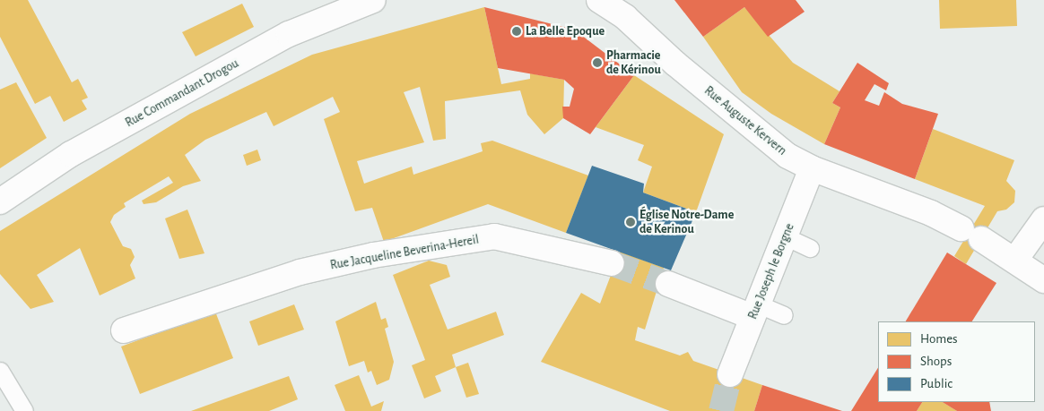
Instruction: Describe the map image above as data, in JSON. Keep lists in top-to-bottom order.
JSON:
{
  "streets": {
    "street": [
      "Rue Commandant Drogou",
      "Rue Auguste Kervern",
      "Rue Jacqueline Beverina-Hereil",
      "Rue Joseph le Borgne"
    ]
  },
  "crossings": [
    ["Rue Auguste Kervern", "Rue Joseph le Borgne"]
  ],
  "places": ["La Belle Epoque", "Pharmacie de Kérinou", "Église Notre-Dame de Kerinou"],
  "legend": ["Homes", "Shops", "Public"]
}
